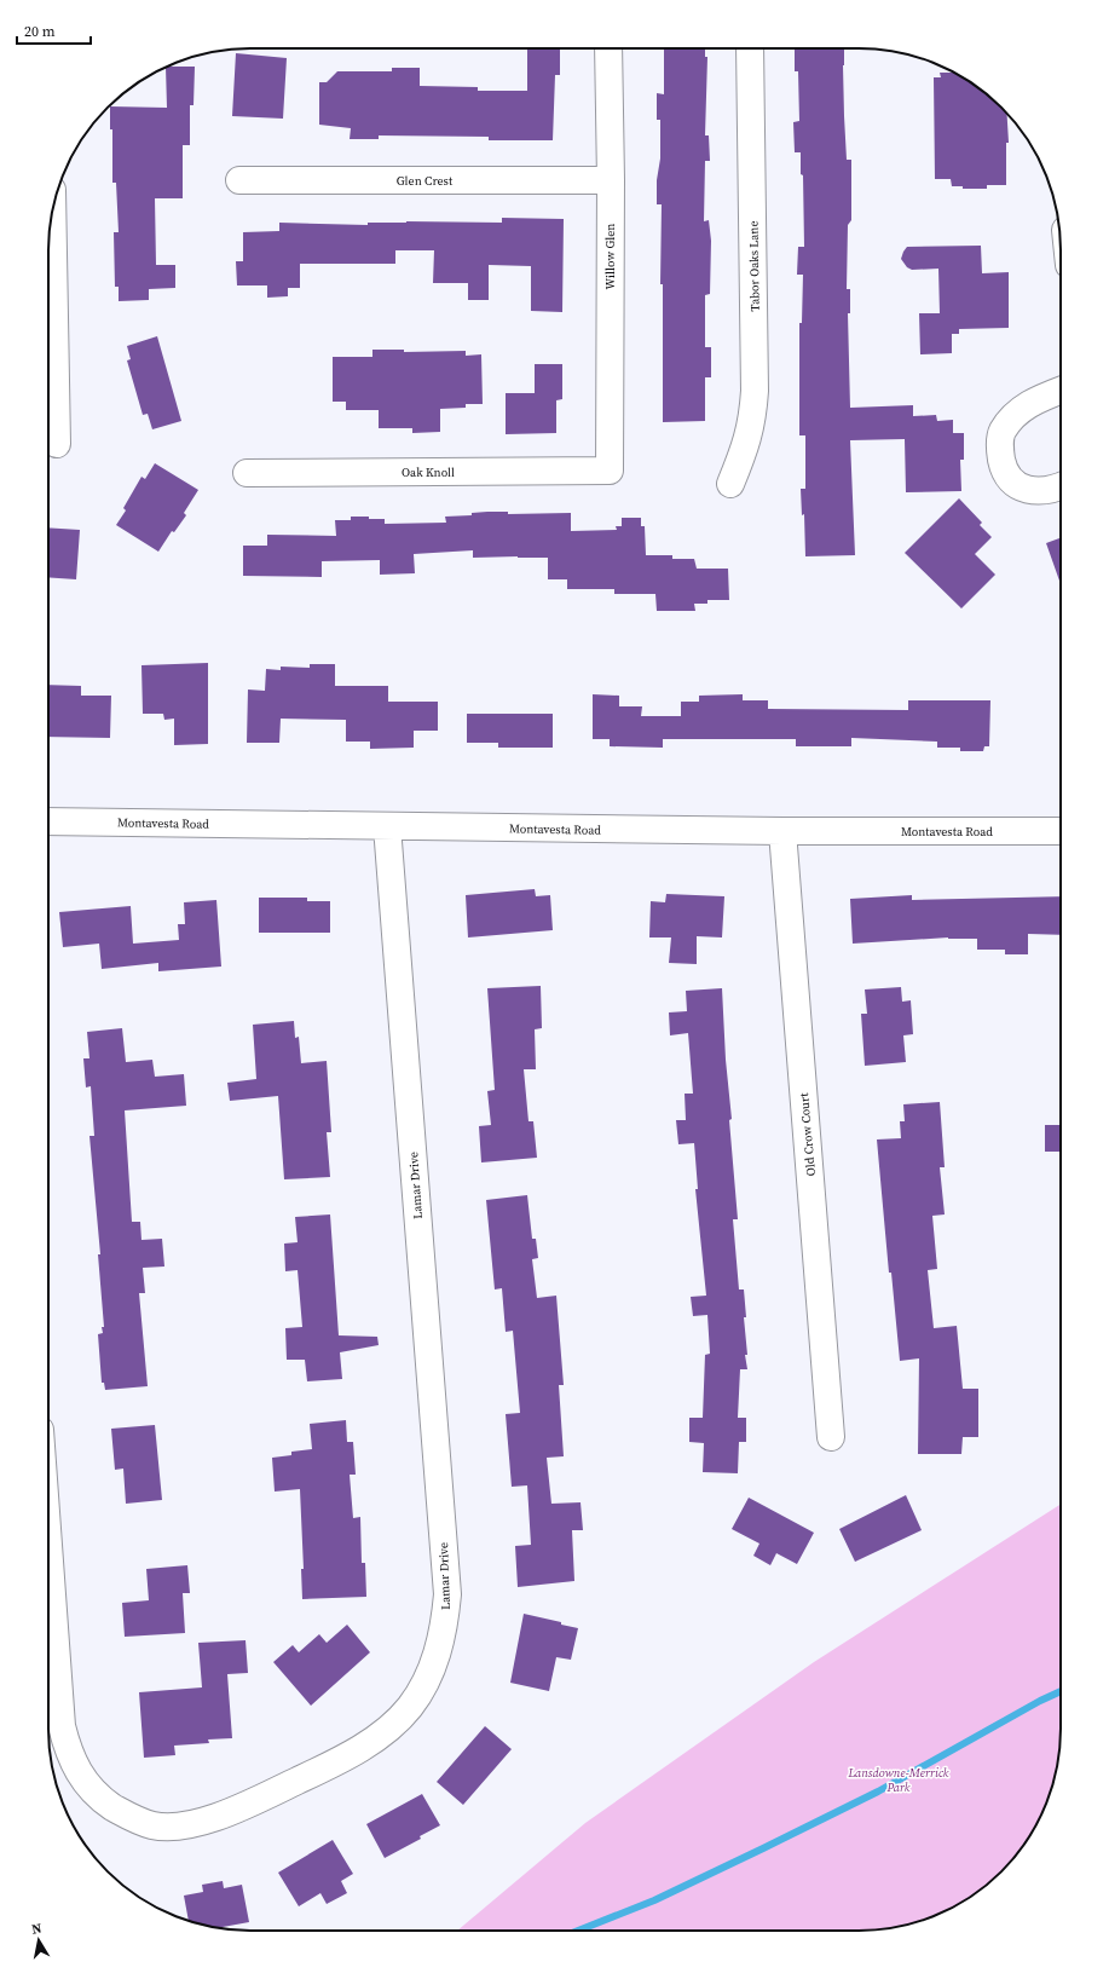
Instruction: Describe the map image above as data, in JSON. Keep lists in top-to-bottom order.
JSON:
{
  "streets": {
    "street": [
      "Glen Crest",
      "Willow Glen",
      "Tabor Oaks Lane",
      "Oak Knoll",
      "Montavesta Road",
      "Old Crow Court",
      "Lamar Drive"
    ]
  },
  "crossings": [
    ["Glen Crest", "Willow Glen"],
    ["Willow Glen", "Oak Knoll"],
    ["Montavesta Road", "Old Crow Court"],
    ["Montavesta Road", "Lamar Drive"]
  ],
  "parks": ["Lansdowne-Merrick Park"],
  "scale_bar": "20 m",
  "north": "top"
}
